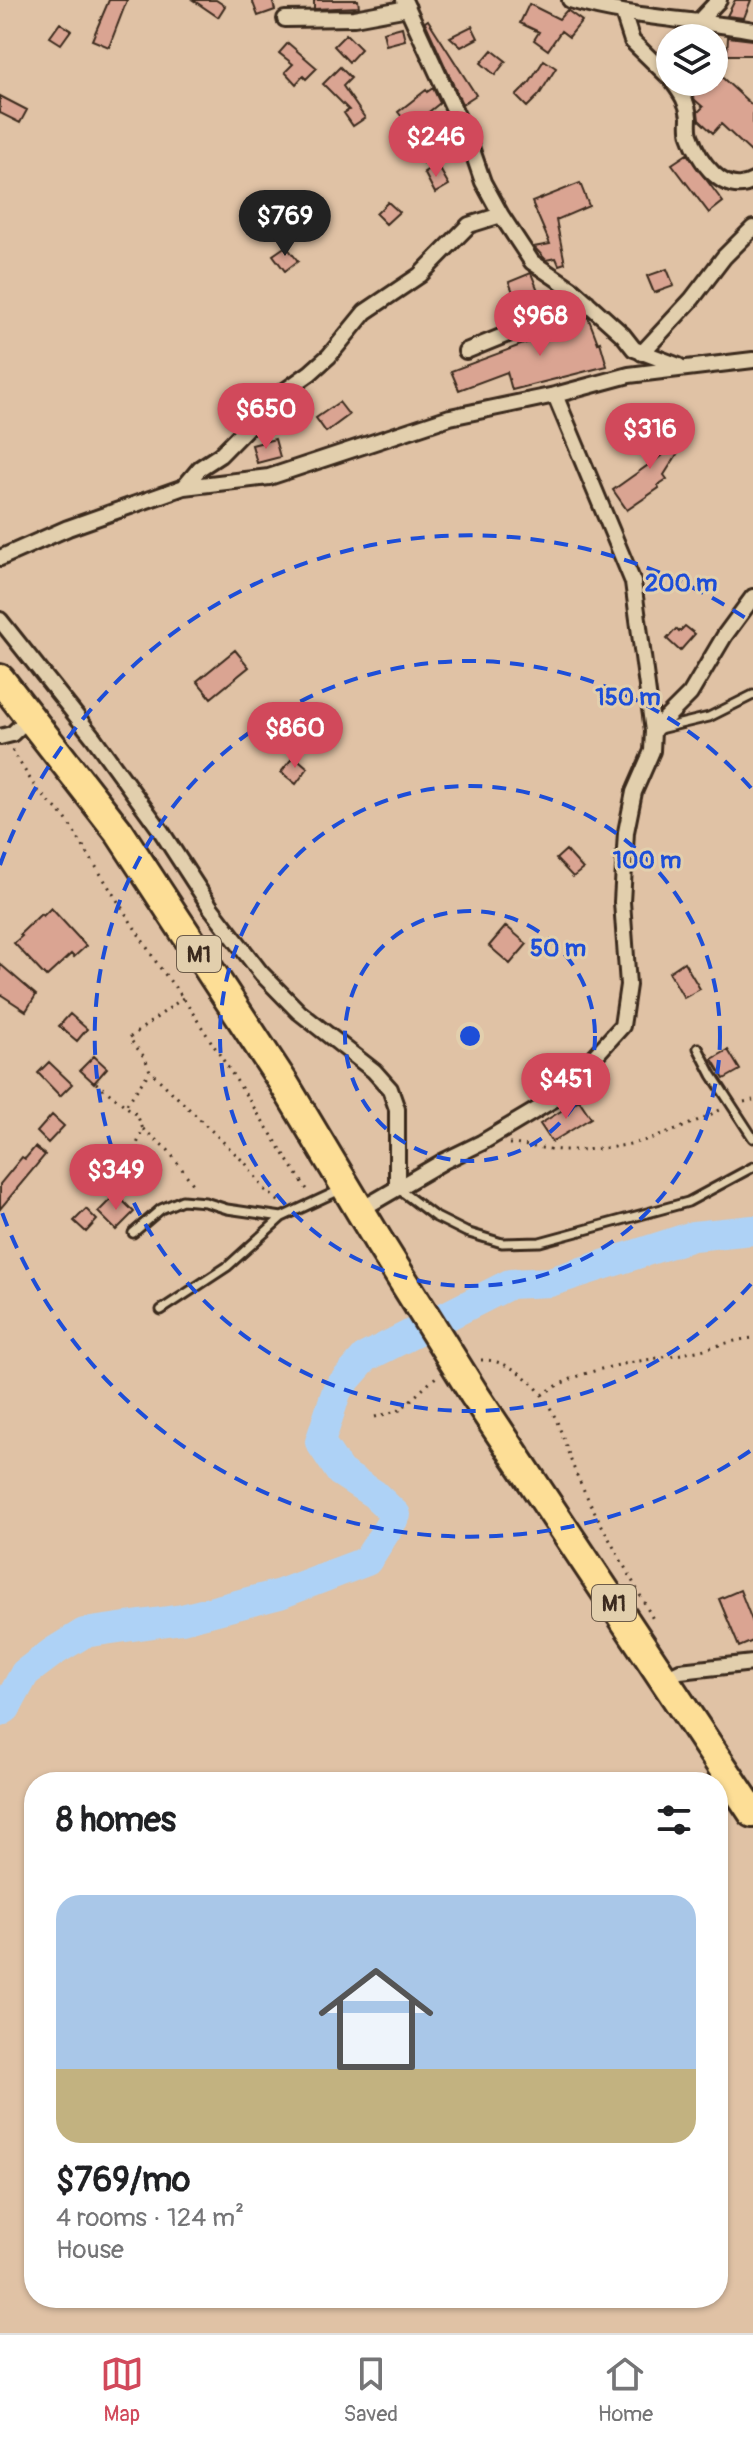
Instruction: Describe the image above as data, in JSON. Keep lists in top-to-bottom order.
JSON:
{
  "streets": {
    "highway": ["M1"]
  },
  "page": {
    "price": [
      "$246",
      "$769",
      "$968",
      "$650",
      "$316",
      "$860",
      "$451",
      "$349"
    ],
    "heading": "8 homes",
    "list": [
      {
        "name": "$769/mo",
        "note": "4 rooms · 124 m² · House"
      }
    ],
    "tabs": ["Map", "Saved", "Home"]
  },
  "rings": [
    "200 m",
    "150 m",
    "100 m",
    "50 m"
  ]
}
